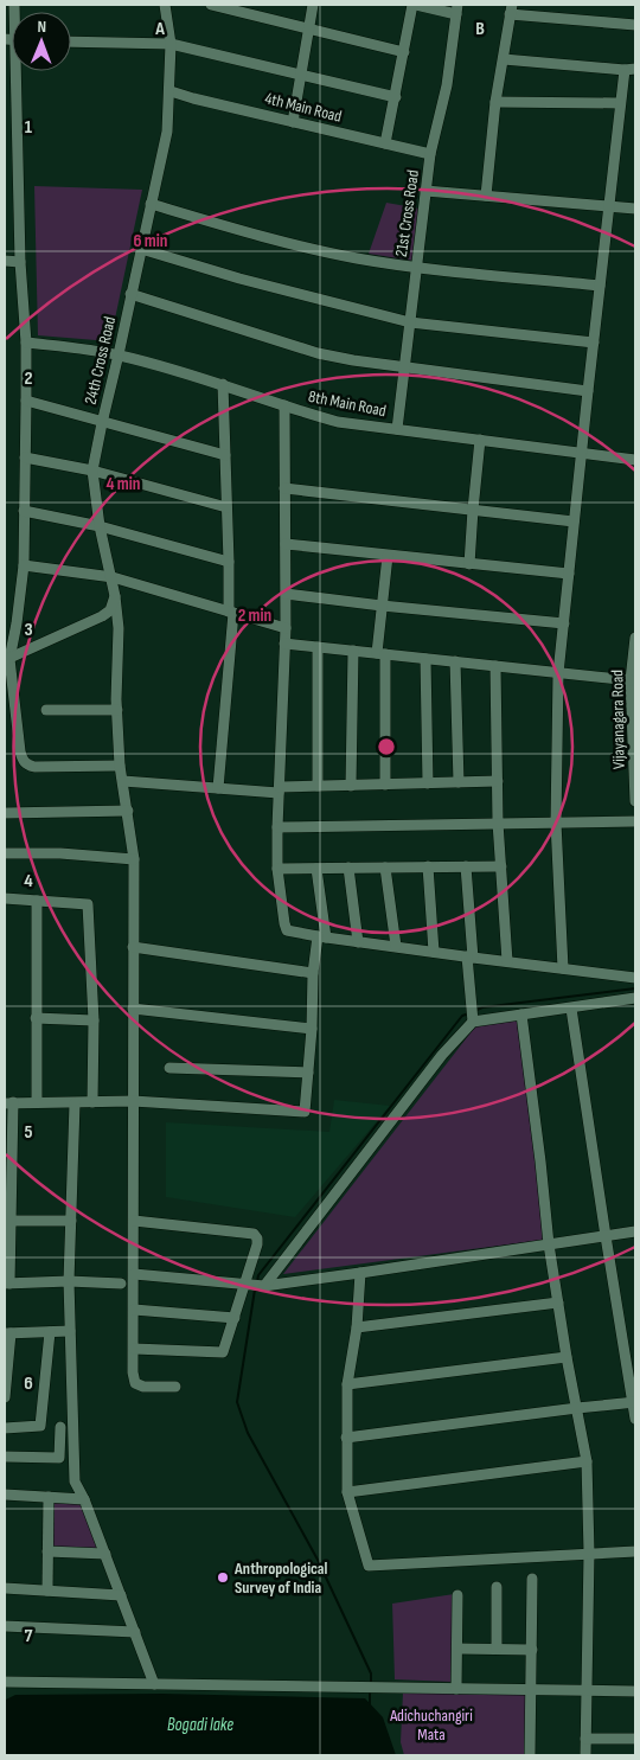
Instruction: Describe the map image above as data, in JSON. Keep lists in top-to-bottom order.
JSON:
{
  "streets": {
    "street": [
      "4th Main Road",
      "21st Cross Road",
      "24th Cross Road",
      "8th Main Road",
      "Vijayanagara Road"
    ]
  },
  "crossings": [
    ["4th Main Road", "21st Cross Road"],
    ["4th Main Road", "24th Cross Road"],
    ["21st Cross Road", "8th Main Road"],
    ["24th Cross Road", "8th Main Road"]
  ],
  "water": ["Bogadi lake"],
  "parks": ["Adichuchangiri Mata"],
  "places": ["Anthropological Survey of India"],
  "north": "top",
  "grid": {
    "columns": ["A", "B"],
    "rows": [
      "1",
      "2",
      "3",
      "4",
      "5",
      "6",
      "7"
    ]
  },
  "rings": ["6 min", "4 min", "2 min"]
}
